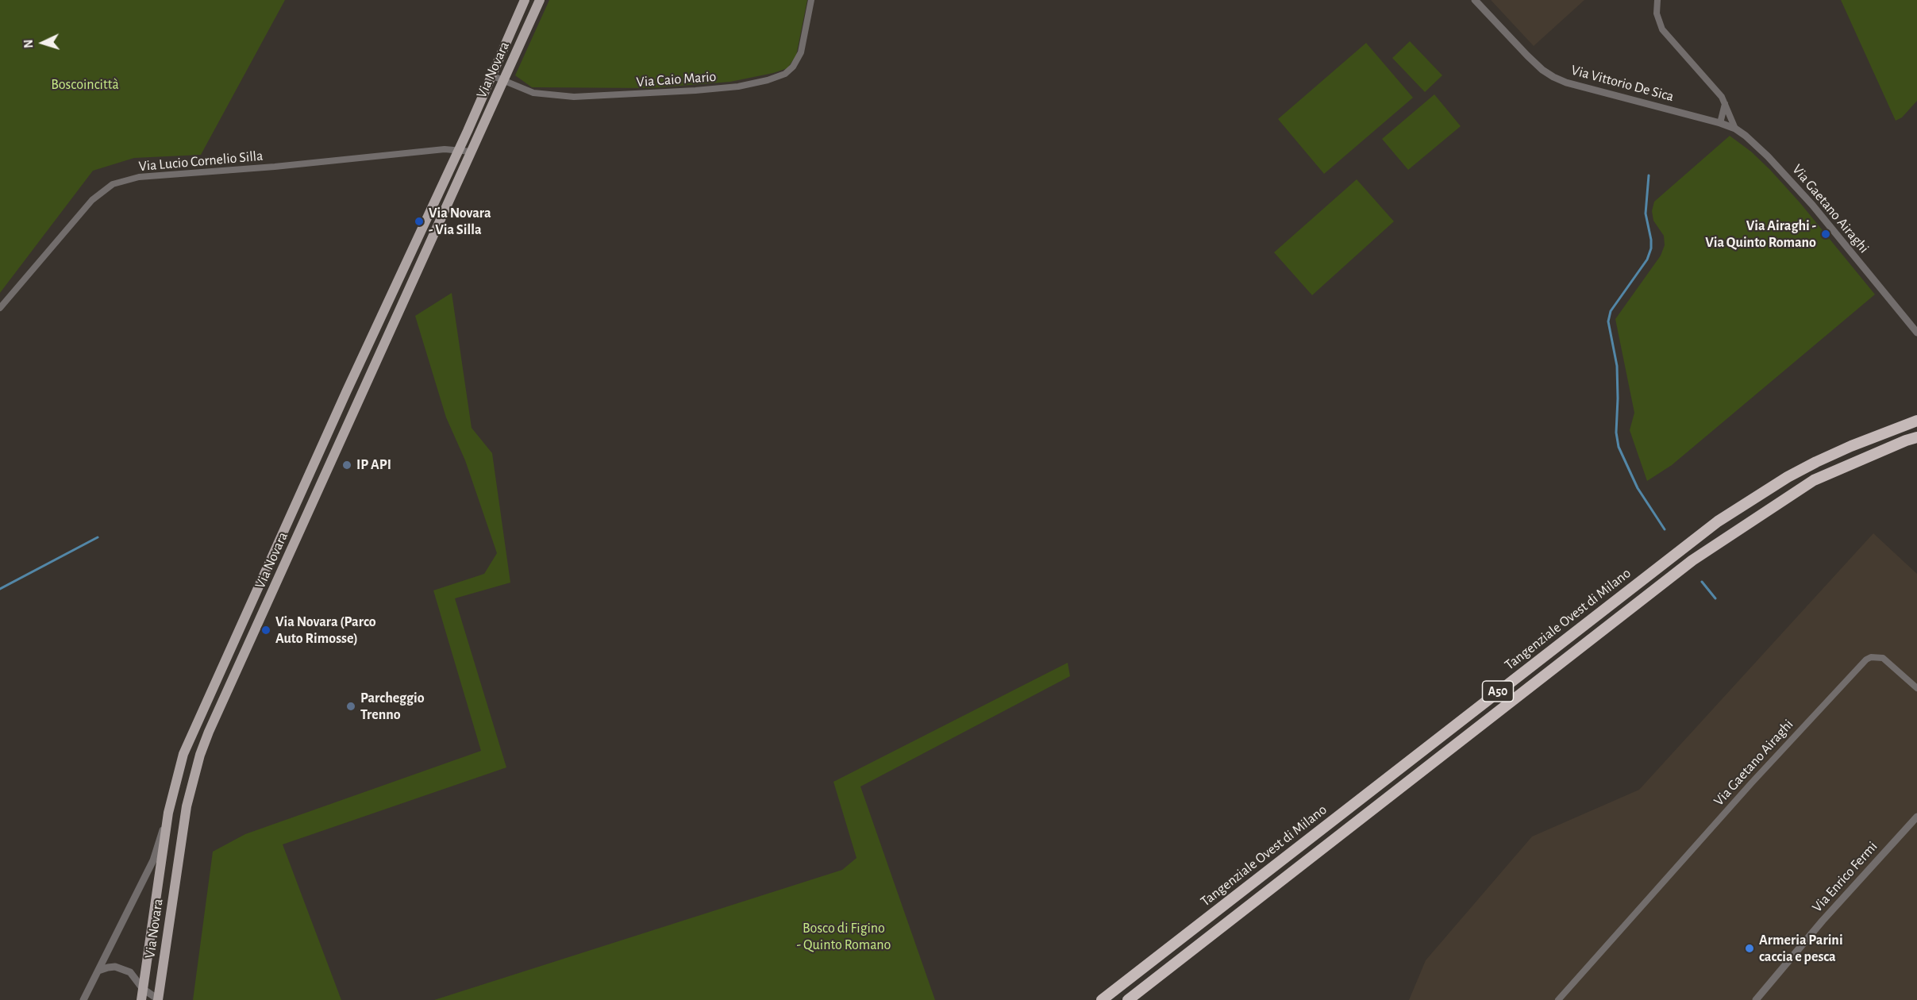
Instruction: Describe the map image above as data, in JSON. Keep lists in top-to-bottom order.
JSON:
{
  "streets": {
    "highway": ["Tangenziale Ovest di Milano", "A50"],
    "main road": ["Via Novara"],
    "street": [
      "Via Caio Mario",
      "Via Vittorio De Sica",
      "Via Lucio Cornelio Silla",
      "Via Gaetano Airaghi",
      "Via Enrico Fermi"
    ]
  },
  "crossings": [
    ["Via Novara", "Via Caio Mario"],
    ["Via Novara", "Via Lucio Cornelio Silla"],
    ["Via Vittorio De Sica", "Via Gaetano Airaghi"]
  ],
  "parks": ["Boscoincittà", "Bosco di Figino - Quinto Romano"],
  "places": [
    "Via Novara - Via Silla",
    "Via Airaghi - Via Quinto Romano",
    "IP API",
    "Via Novara (Parco Auto Rimosse)",
    "Parcheggio Trenno",
    "Armeria Parini caccia e pesca"
  ],
  "north": "left"
}
